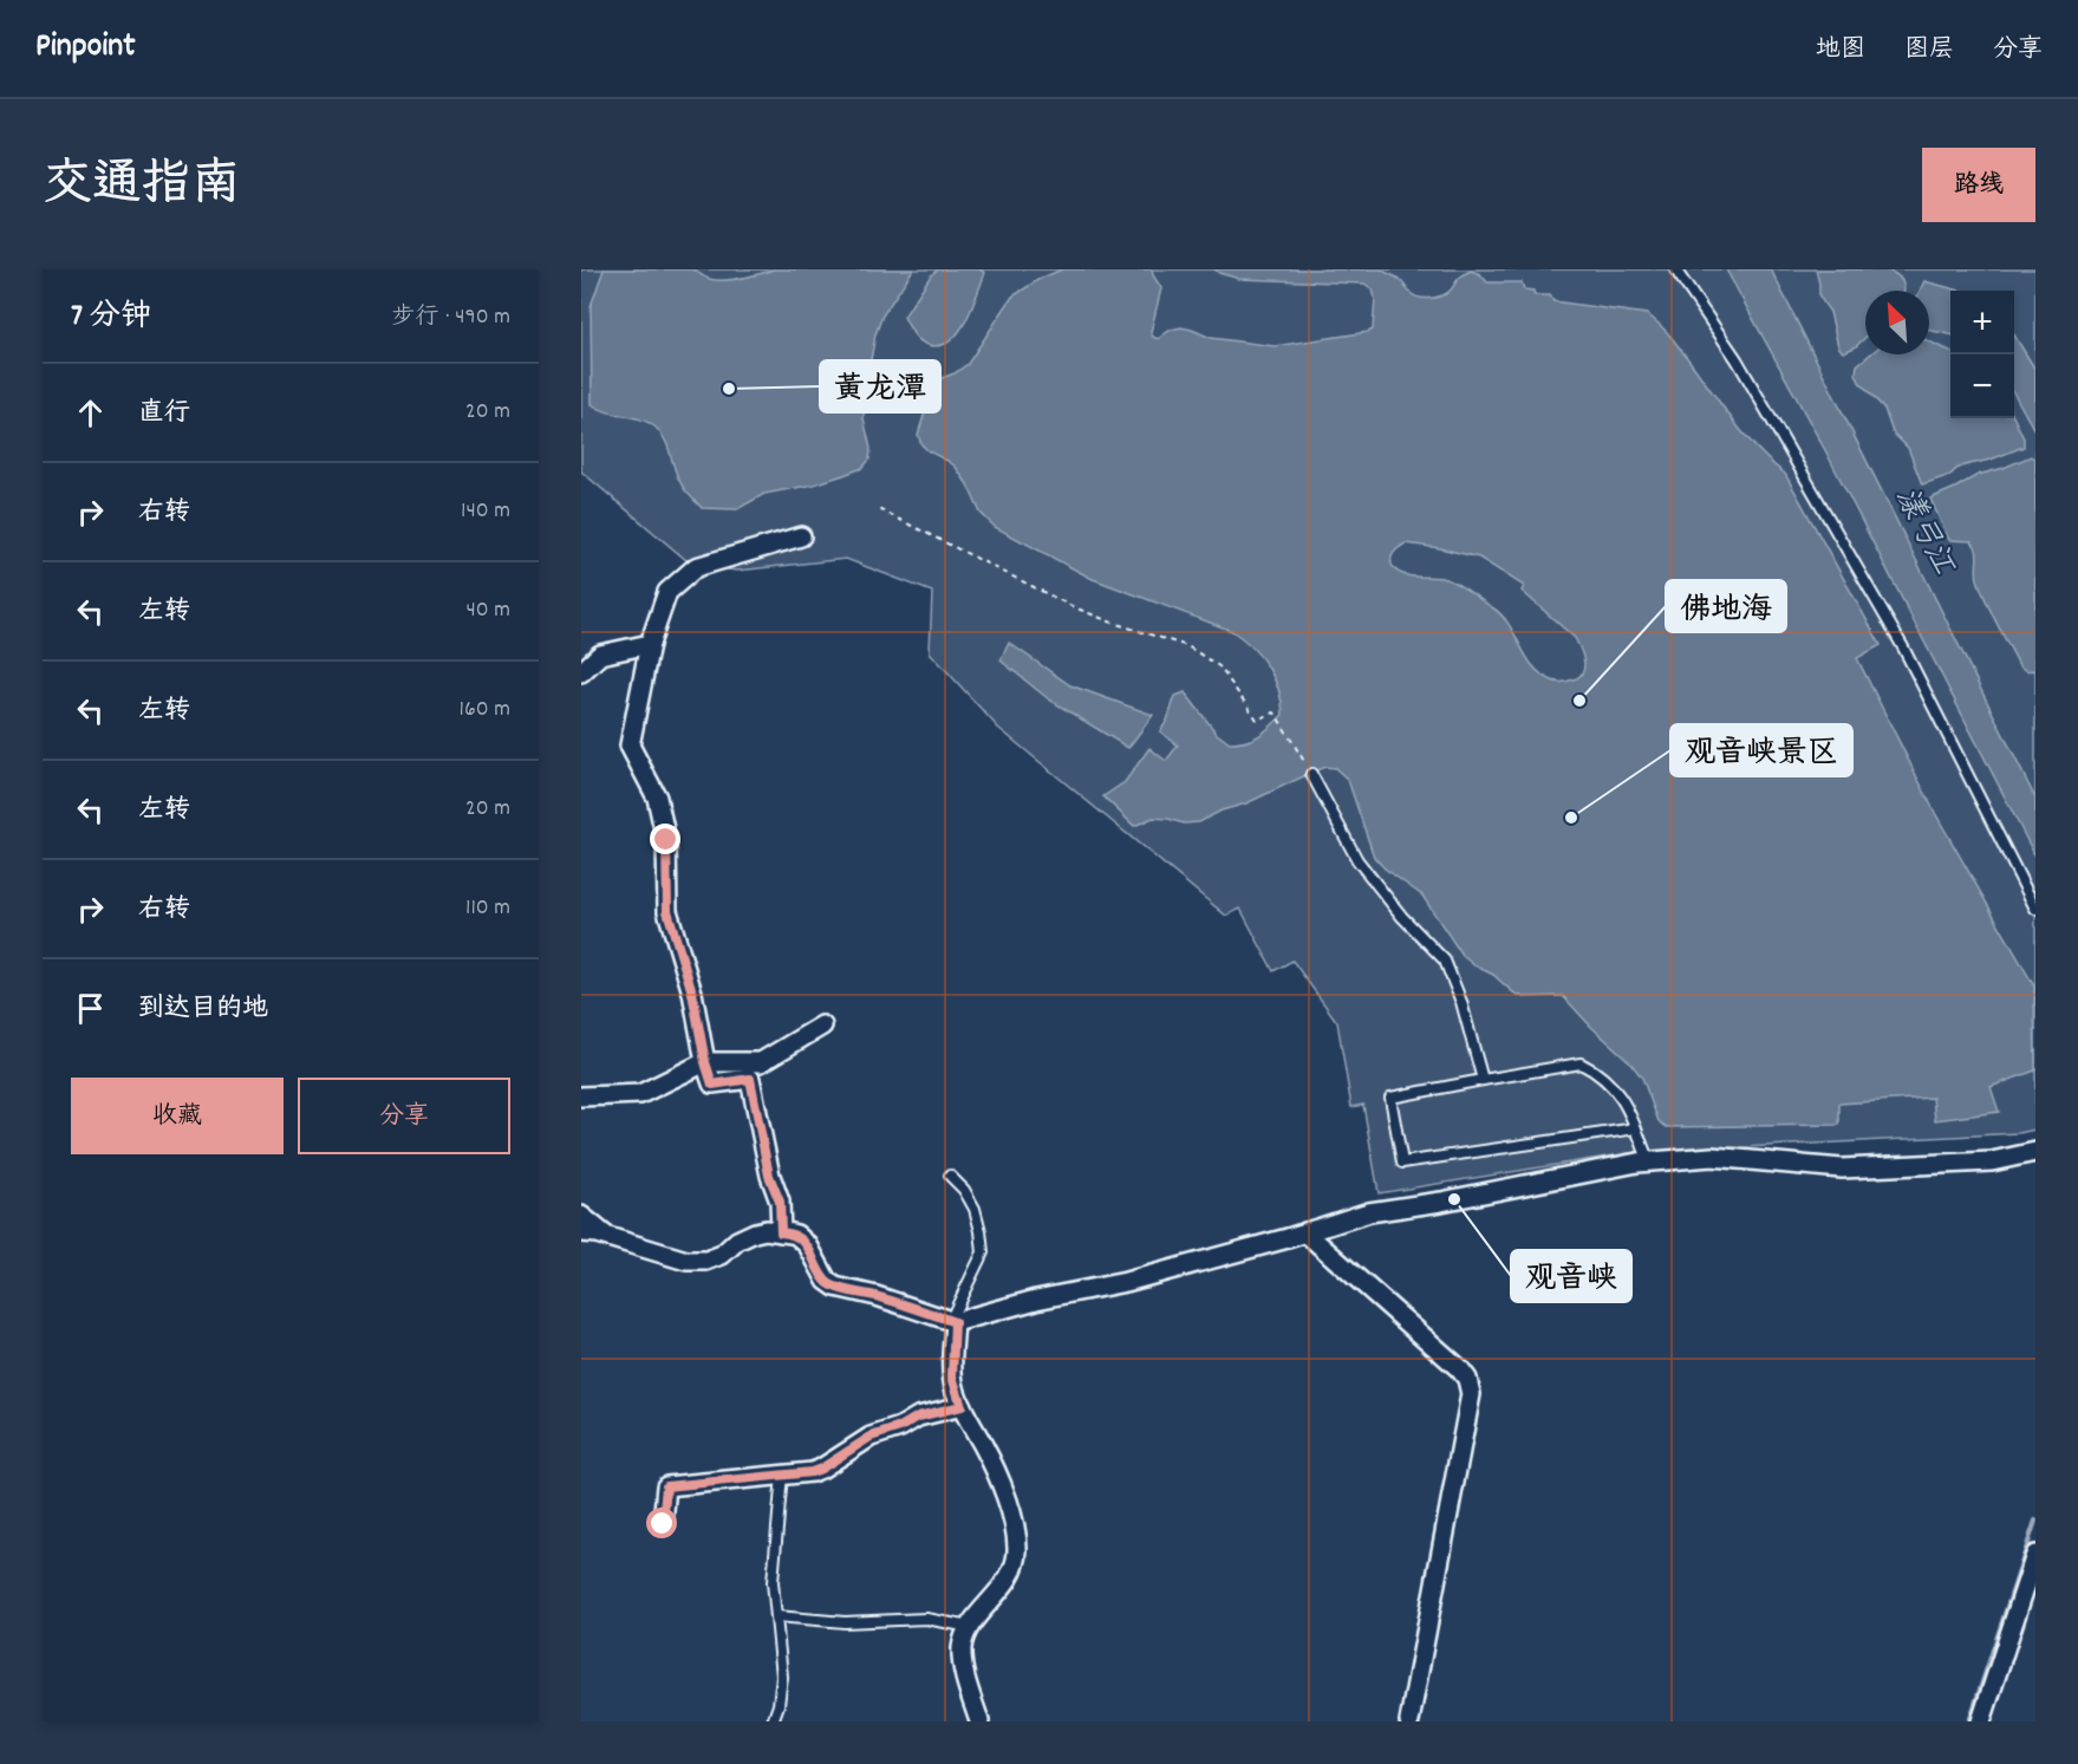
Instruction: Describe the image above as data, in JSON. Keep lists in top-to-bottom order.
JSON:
{
  "water": ["漾弓江"],
  "places": [
    "黄龙潭",
    "佛地海",
    "观音峡景区",
    "观音峡"
  ],
  "north": "top left",
  "page": {
    "header": "Pinpoint",
    "nav": ["地图", "图层", "分享"],
    "title": "交通指南",
    "buttons": [
      "路线",
      ["收藏", "分享"]
    ],
    "heading": ["7 分钟", "步行 · 490 m"],
    "map_buttons": ["+", "−"],
    "list": [
      ["直行", "20 m"],
      ["右转", "140 m"],
      ["左转", "40 m"],
      ["左转", "160 m"],
      ["左转", "20 m"],
      ["右转", "110 m"],
      "到达目的地"
    ]
  }
}
